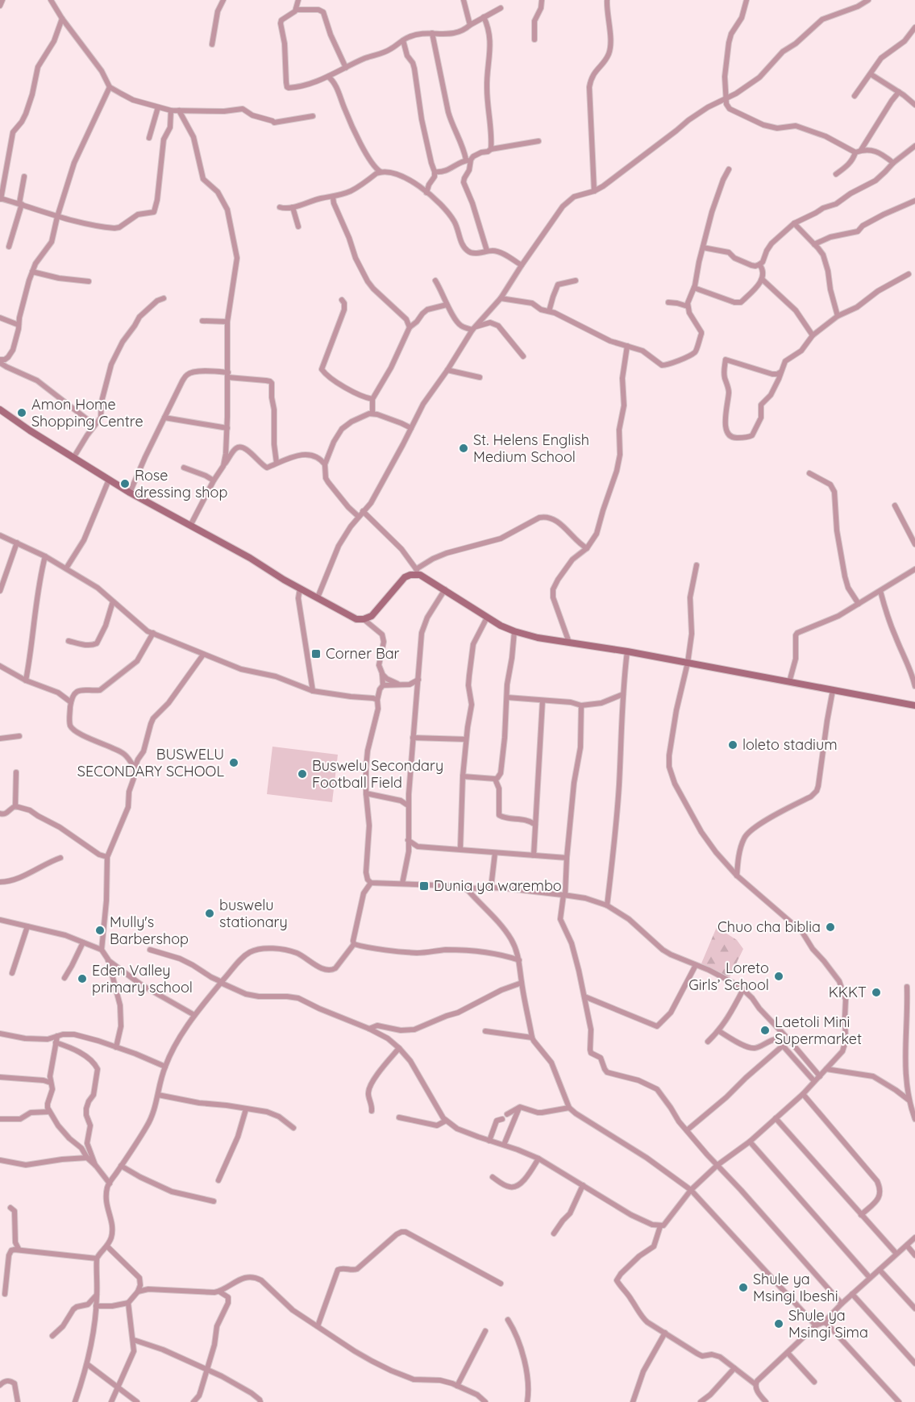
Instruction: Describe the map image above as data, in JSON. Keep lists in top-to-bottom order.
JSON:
{
  "places": {
    "other": [
      "Amon Home Shopping Centre",
      "St. Helens English Medium School",
      "Rose dressing shop",
      "loleto stadium",
      "BUSWELU SECONDARY SCHOOL",
      "Buswelu Secondary Football Field",
      "buswelu stationary",
      "Chuo cha biblia",
      "Mully's Barbershop",
      "Loreto Girls’ School",
      "Eden Valley primary school",
      "KKKT",
      "Laetoli Mini Supermarket",
      "Shule ya Msingi Ibeshi",
      "Shule ya Msingi Sima"
    ],
    "transit": ["Corner Bar", "Dunia ya warembo"]
  }
}
